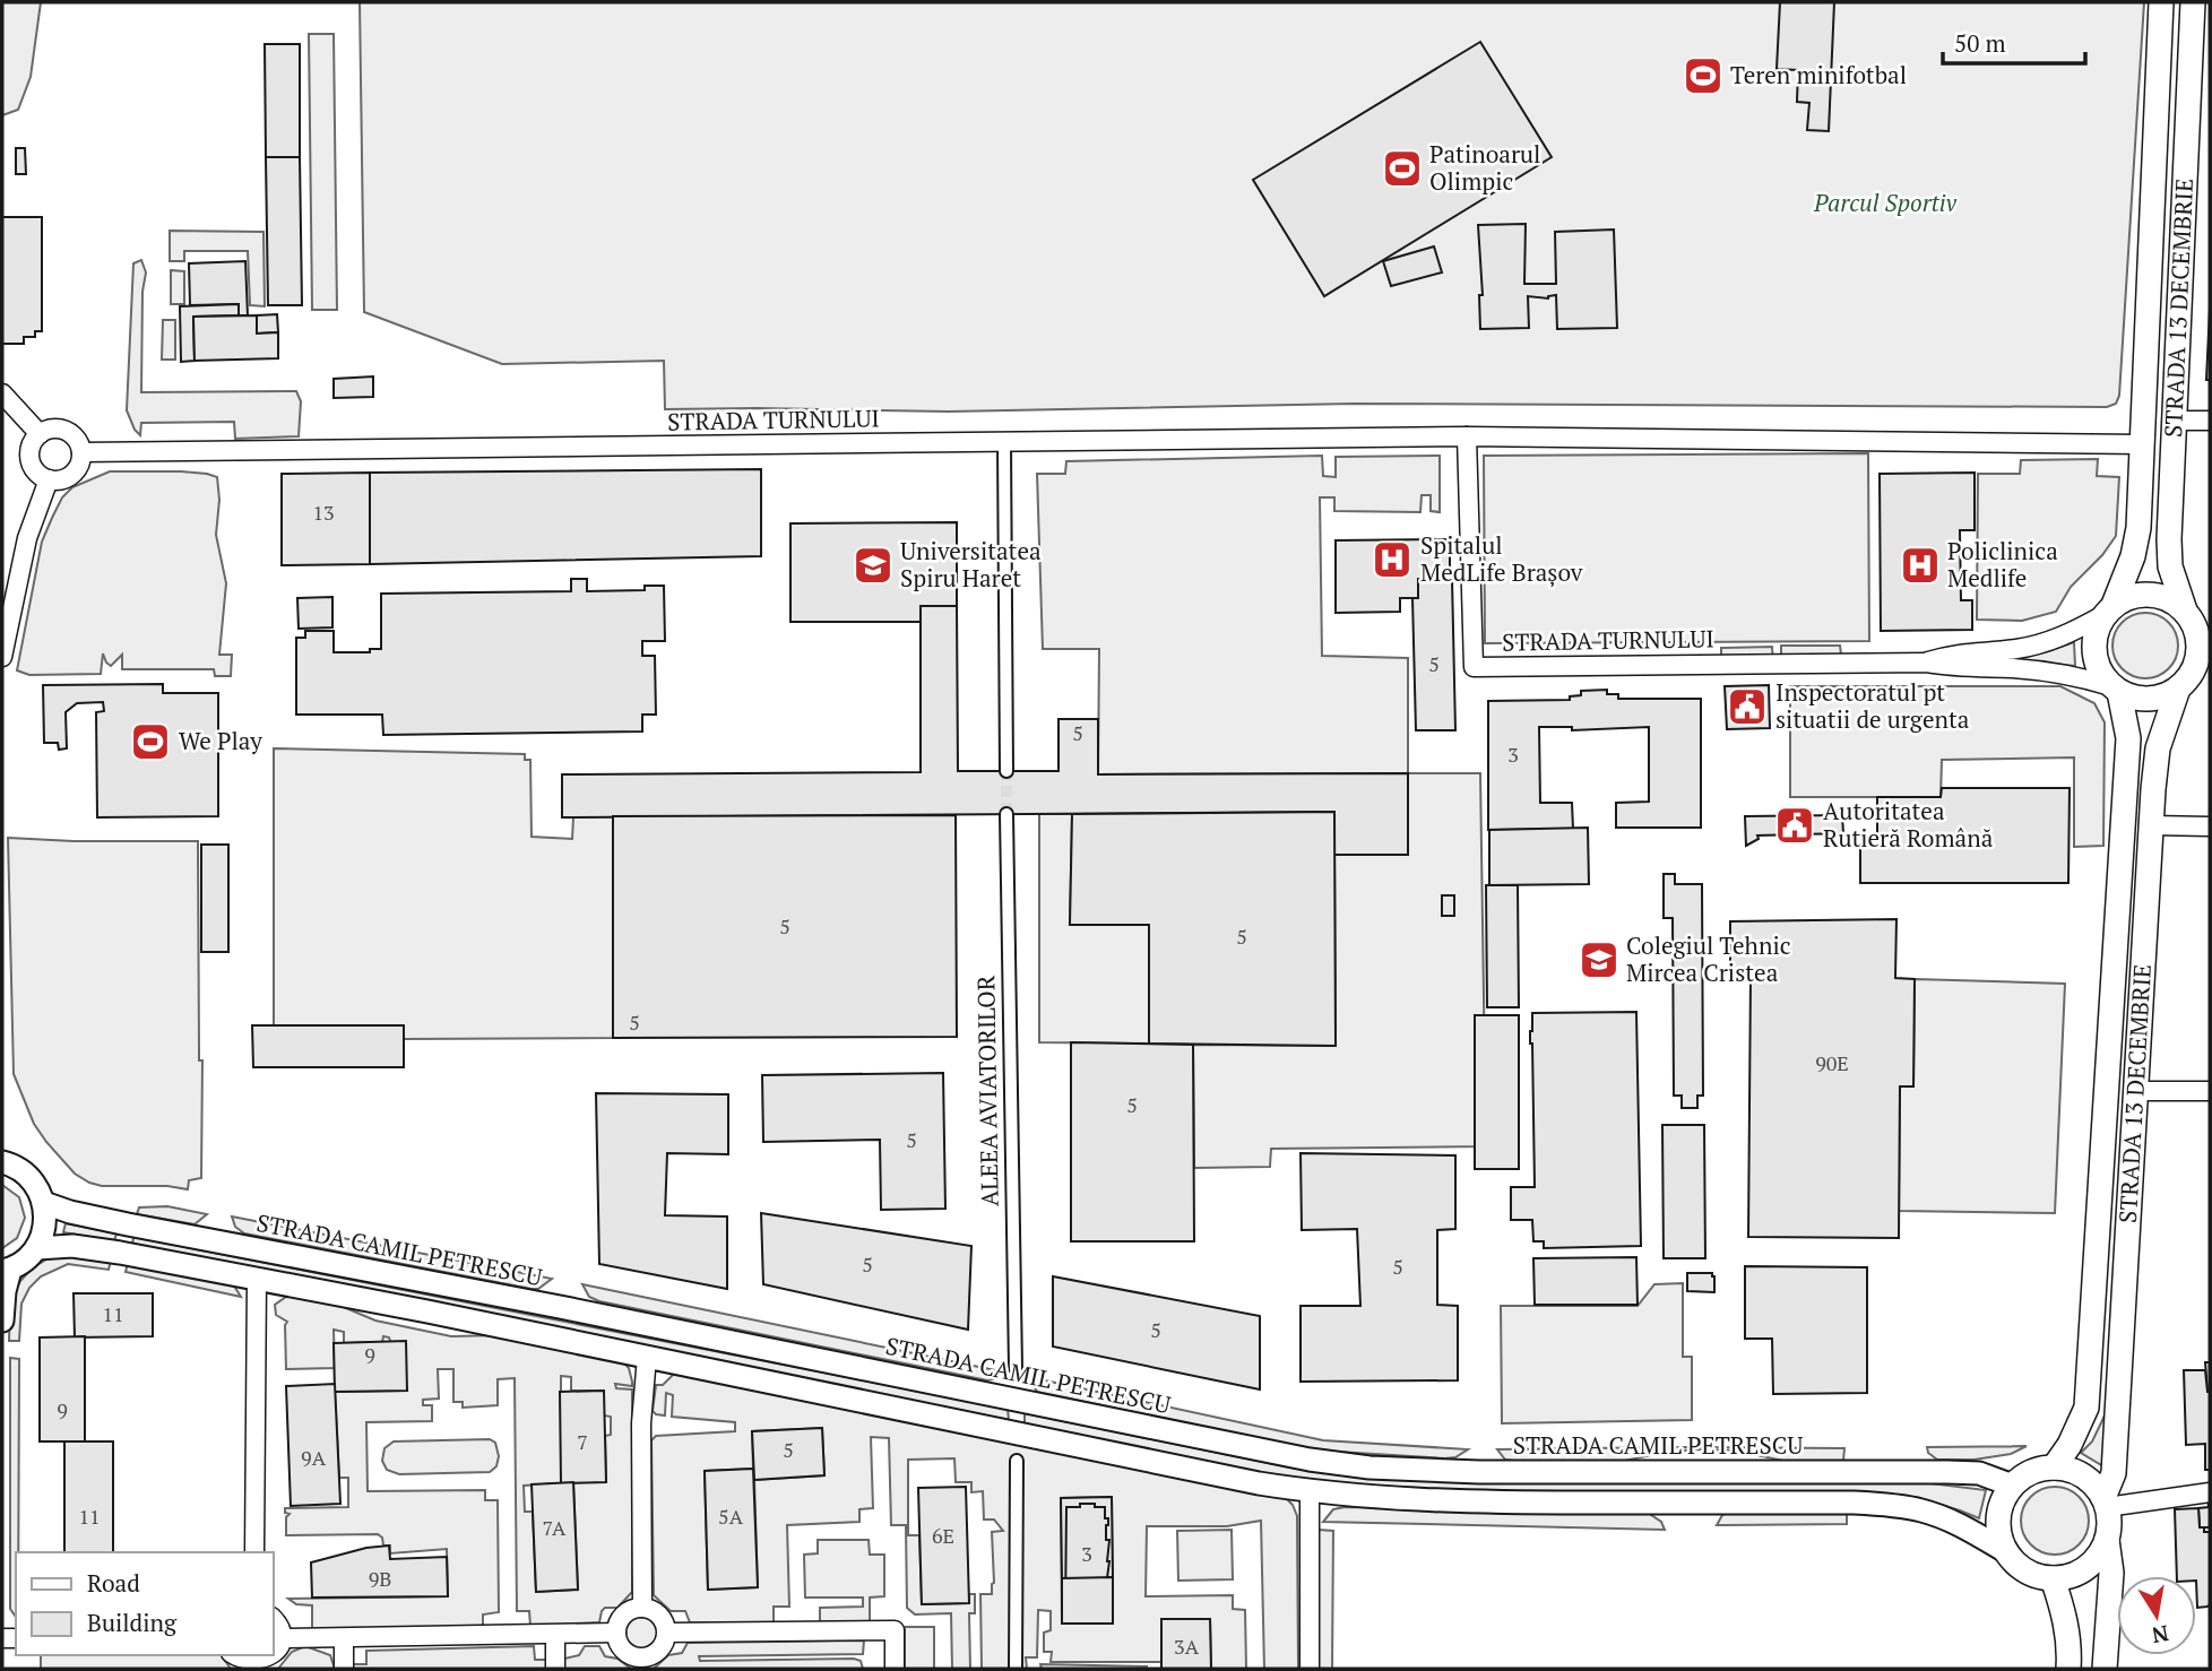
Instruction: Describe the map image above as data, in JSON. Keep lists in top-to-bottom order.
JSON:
{
  "streets": {
    "main road": ["STRADA 13 DECEMBRIE"],
    "street": ["STRADA TURNULUI", "ALEEA AVIATORILOR", "STRADA CAMIL PETRESCU"]
  },
  "crossings": [
    ["STRADA 13 DECEMBRIE", "STRADA TURNULUI"],
    ["STRADA 13 DECEMBRIE", "STRADA CAMIL PETRESCU"]
  ],
  "parks": ["Parcul Sportiv"],
  "places": {
    "sports": ["Teren minifotbal", "Patinoarul Olimpic", "We Play"],
    "hospital": ["Spitalul MedLife Brașov", "Policlinica Medlife"],
    "school or university": ["Universitatea Spiru Haret", "Colegiul Tehnic Mircea Cristea"],
    "public building": ["Inspectoratul pt situatii de urgenta", "Autoritatea Rutieră Română"]
  },
  "house_numbers": [
    "13",
    "5",
    "5",
    "3",
    "5",
    "5",
    "5",
    "90E",
    "5",
    "5",
    "5",
    "5",
    "11",
    "5",
    "9",
    "9",
    "7",
    "5",
    "9A",
    "11",
    "5A",
    "7A",
    "6E",
    "3",
    "9B",
    "3A"
  ],
  "legend": ["Road", "Building"],
  "scale_bar": "50 m",
  "north": "bottom"
}
